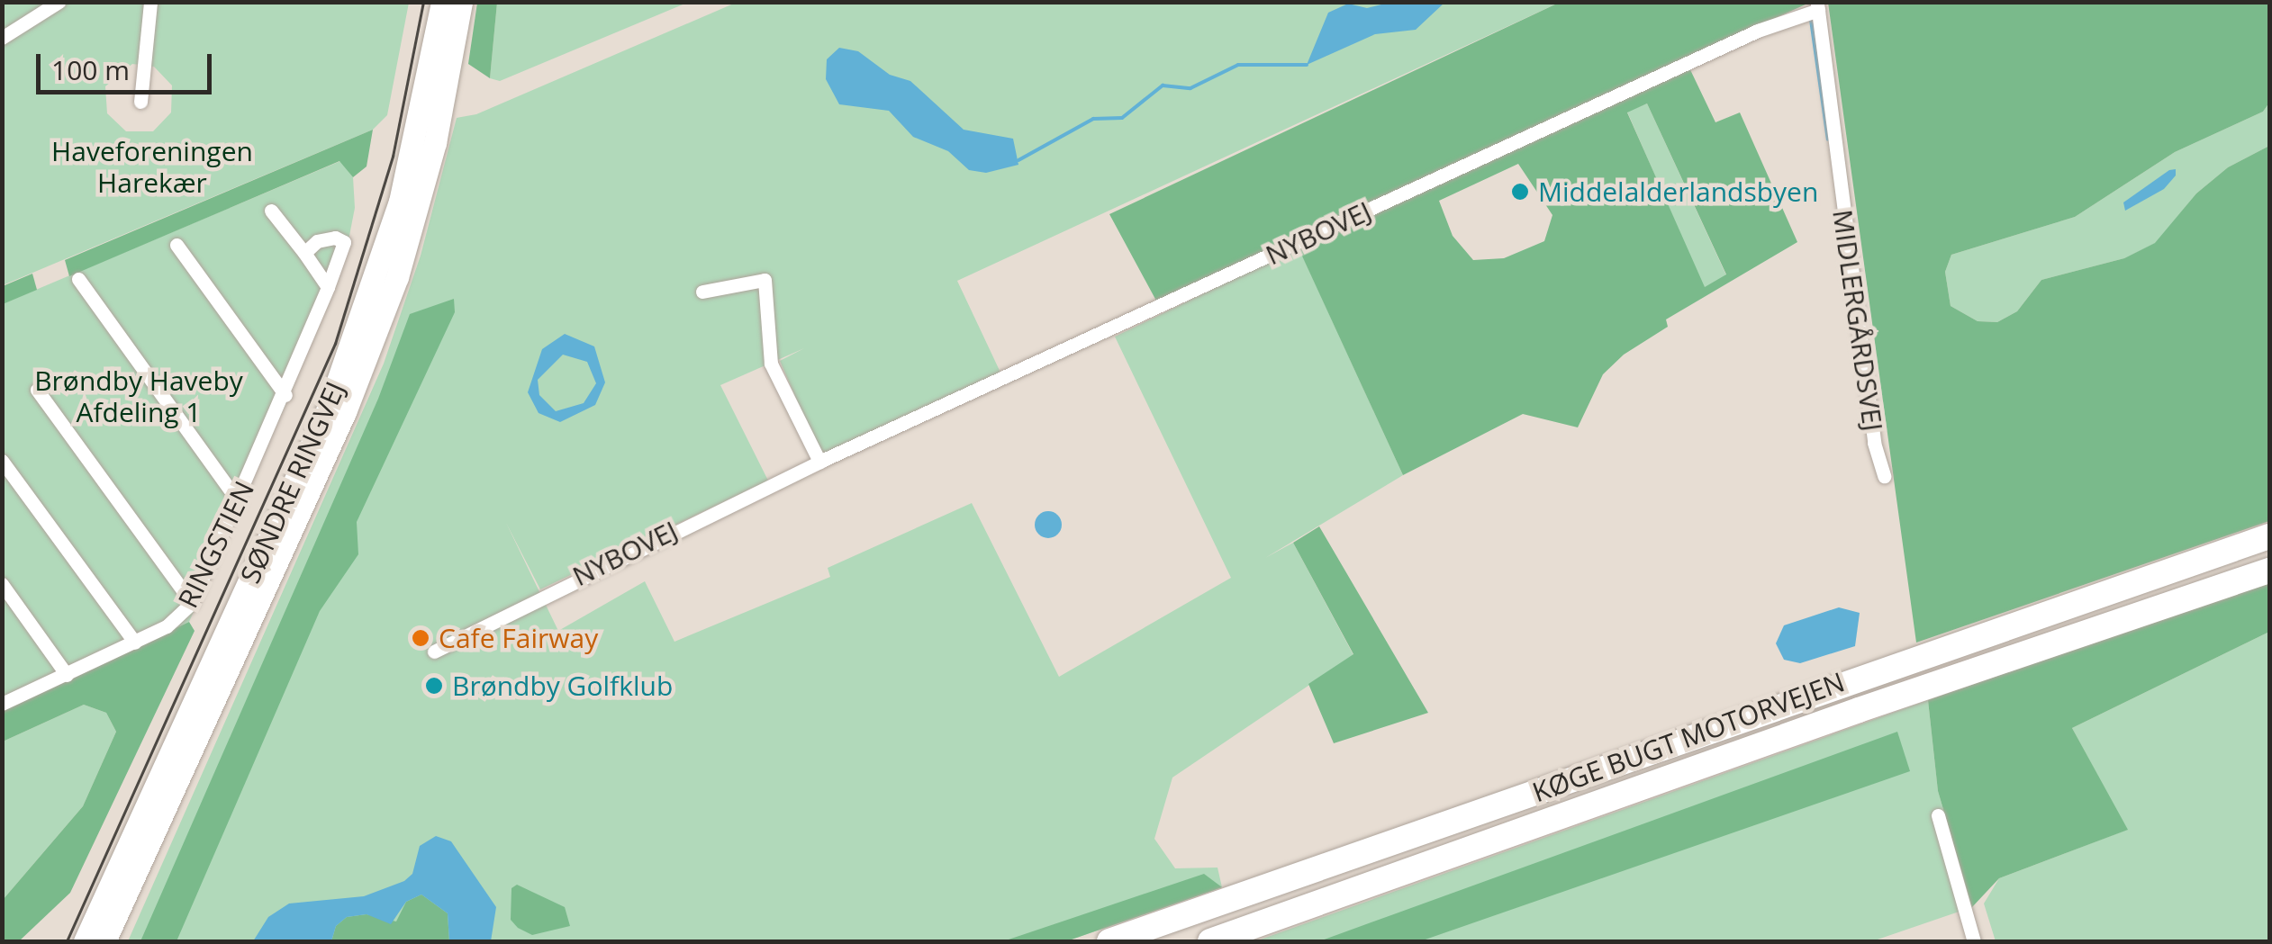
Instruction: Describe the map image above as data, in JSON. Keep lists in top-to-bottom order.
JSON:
{
  "streets": {
    "highway": ["KØGE BUGT MOTORVEJEN"],
    "main road": ["SØNDRE RINGVEJ"],
    "street": ["NYBOVEJ", "MIDLERGÅRDSVEJ", "RINGSTIEN"]
  },
  "crossings": [
    ["NYBOVEJ", "MIDLERGÅRDSVEJ"]
  ],
  "parks": ["Haveforeningen Harekær", "Brøndby Haveby Afdeling 1"],
  "places": ["Middelalderlandsbyen", "Cafe Fairway", "Brøndby Golfklub"],
  "scale_bar": "100 m"
}
